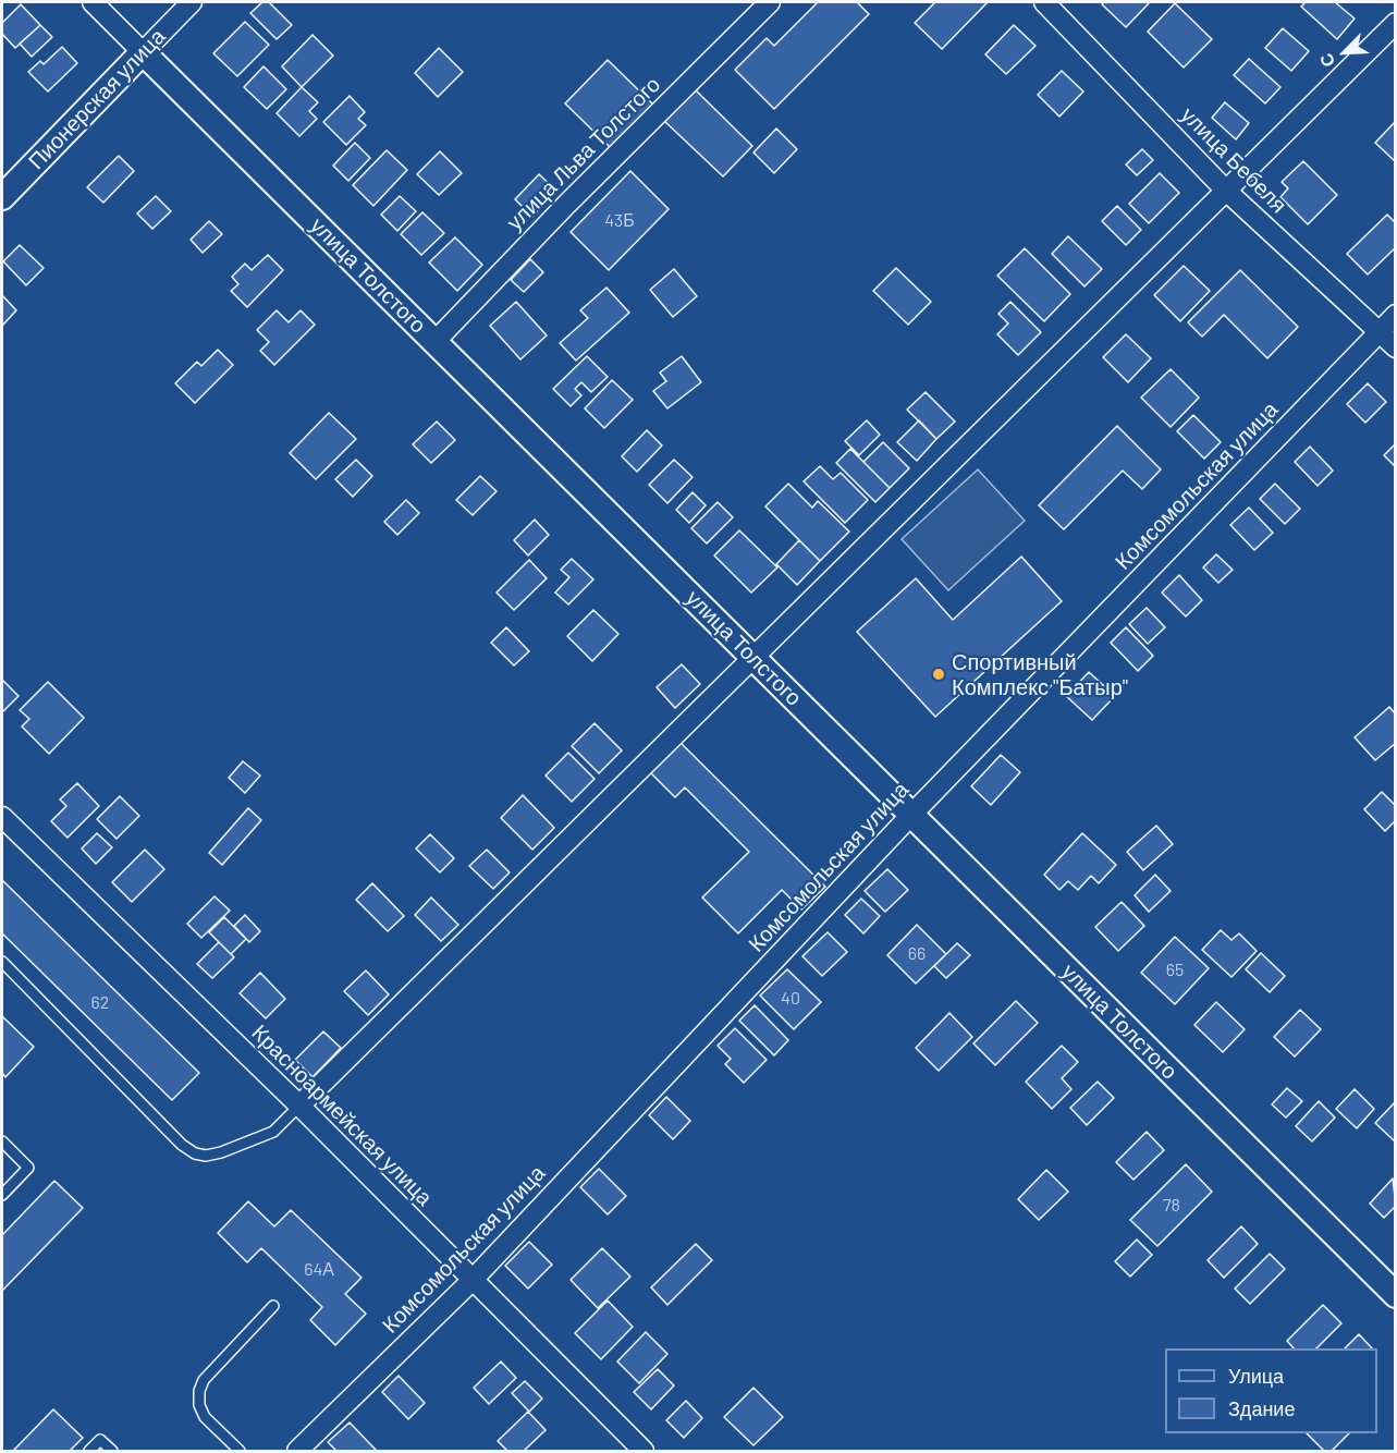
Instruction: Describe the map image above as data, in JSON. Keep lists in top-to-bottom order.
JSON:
{
  "streets": {
    "street": [
      "Пионерская улица",
      "улица Льва Толстого",
      "улица Бебеля",
      "улица Толстого",
      "Комсомольская улица",
      "Красноармейская улица"
    ]
  },
  "crossings": [
    ["Пионерская улица", "улица Толстого"],
    ["улица Льва Толстого", "улица Толстого"],
    ["улица Бебеля", "Комсомольская улица"],
    ["улица Толстого", "Комсомольская улица"],
    ["Комсомольская улица", "Красноармейская улица"]
  ],
  "places": ["Спортивный Комплекс \"Батыр\""],
  "house_numbers": [
    "43Б",
    "66",
    "65",
    "40",
    "62",
    "78",
    "64А"
  ],
  "legend": ["Улица", "Здание"],
  "north": "bottom left"
}
